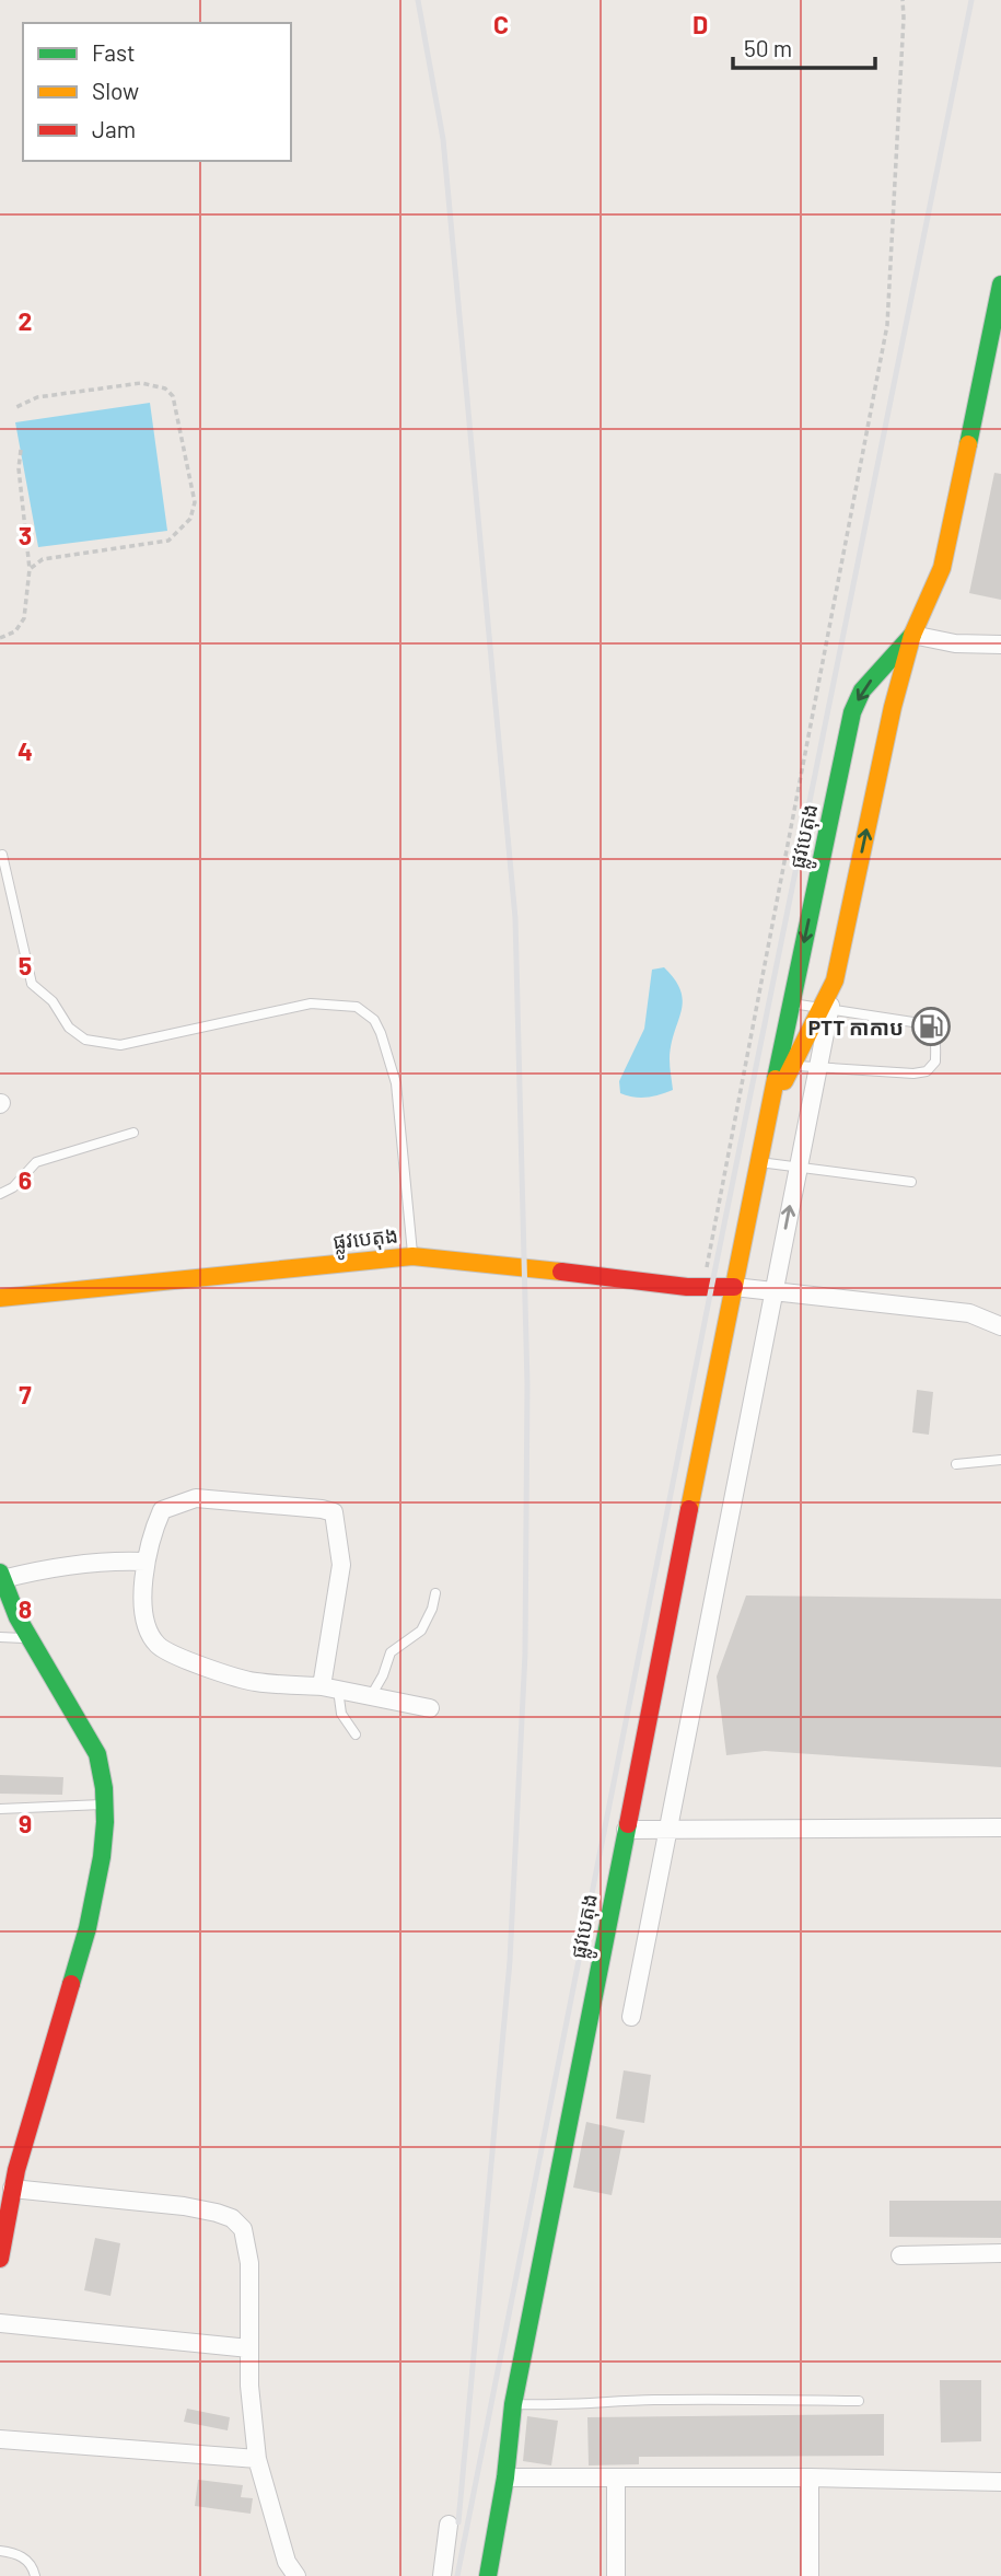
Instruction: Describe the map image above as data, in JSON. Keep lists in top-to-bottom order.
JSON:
{
  "streets": {
    "main road": ["ផ្លូវបេតុង"]
  },
  "places": {
    "fuel station": ["PTT កាកាប"]
  },
  "legend": ["Fast", "Slow", "Jam"],
  "scale_bar": "50 m",
  "grid": {
    "columns": ["C", "D"],
    "rows": [
      "2",
      "3",
      "4",
      "5",
      "6",
      "7",
      "8",
      "9"
    ]
  }
}
